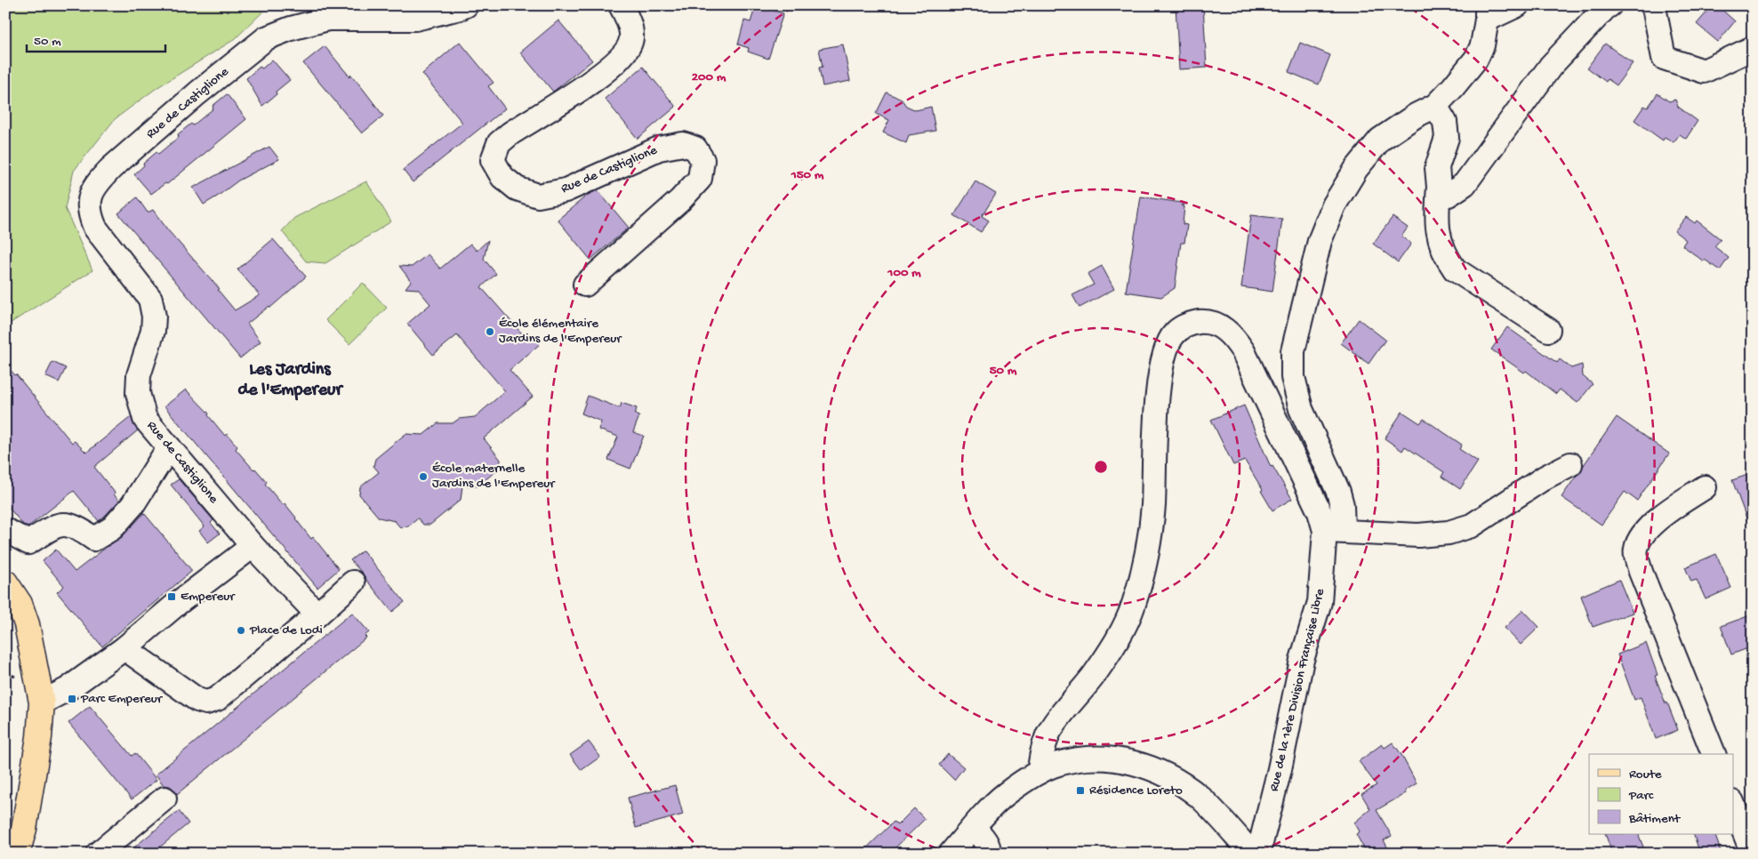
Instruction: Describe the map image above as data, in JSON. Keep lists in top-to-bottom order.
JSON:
{
  "streets": {
    "street": ["Rue de Castiglione", "Rue de la 1ère Division Française Libre"]
  },
  "districts": ["Les Jardins de l'Empereur"],
  "places": {
    "other": ["École élémentaire Jardins de l'Empereur", "École maternelle Jardins de l'Empereur", "Place de Lodi"],
    "transit": ["Empereur", "Parc Empereur", "Résidence Loreto"]
  },
  "legend": ["Route", "Parc", "Bâtiment"],
  "scale_bar": "50 m",
  "rings": [
    "200 m",
    "150 m",
    "100 m",
    "50 m"
  ]
}
